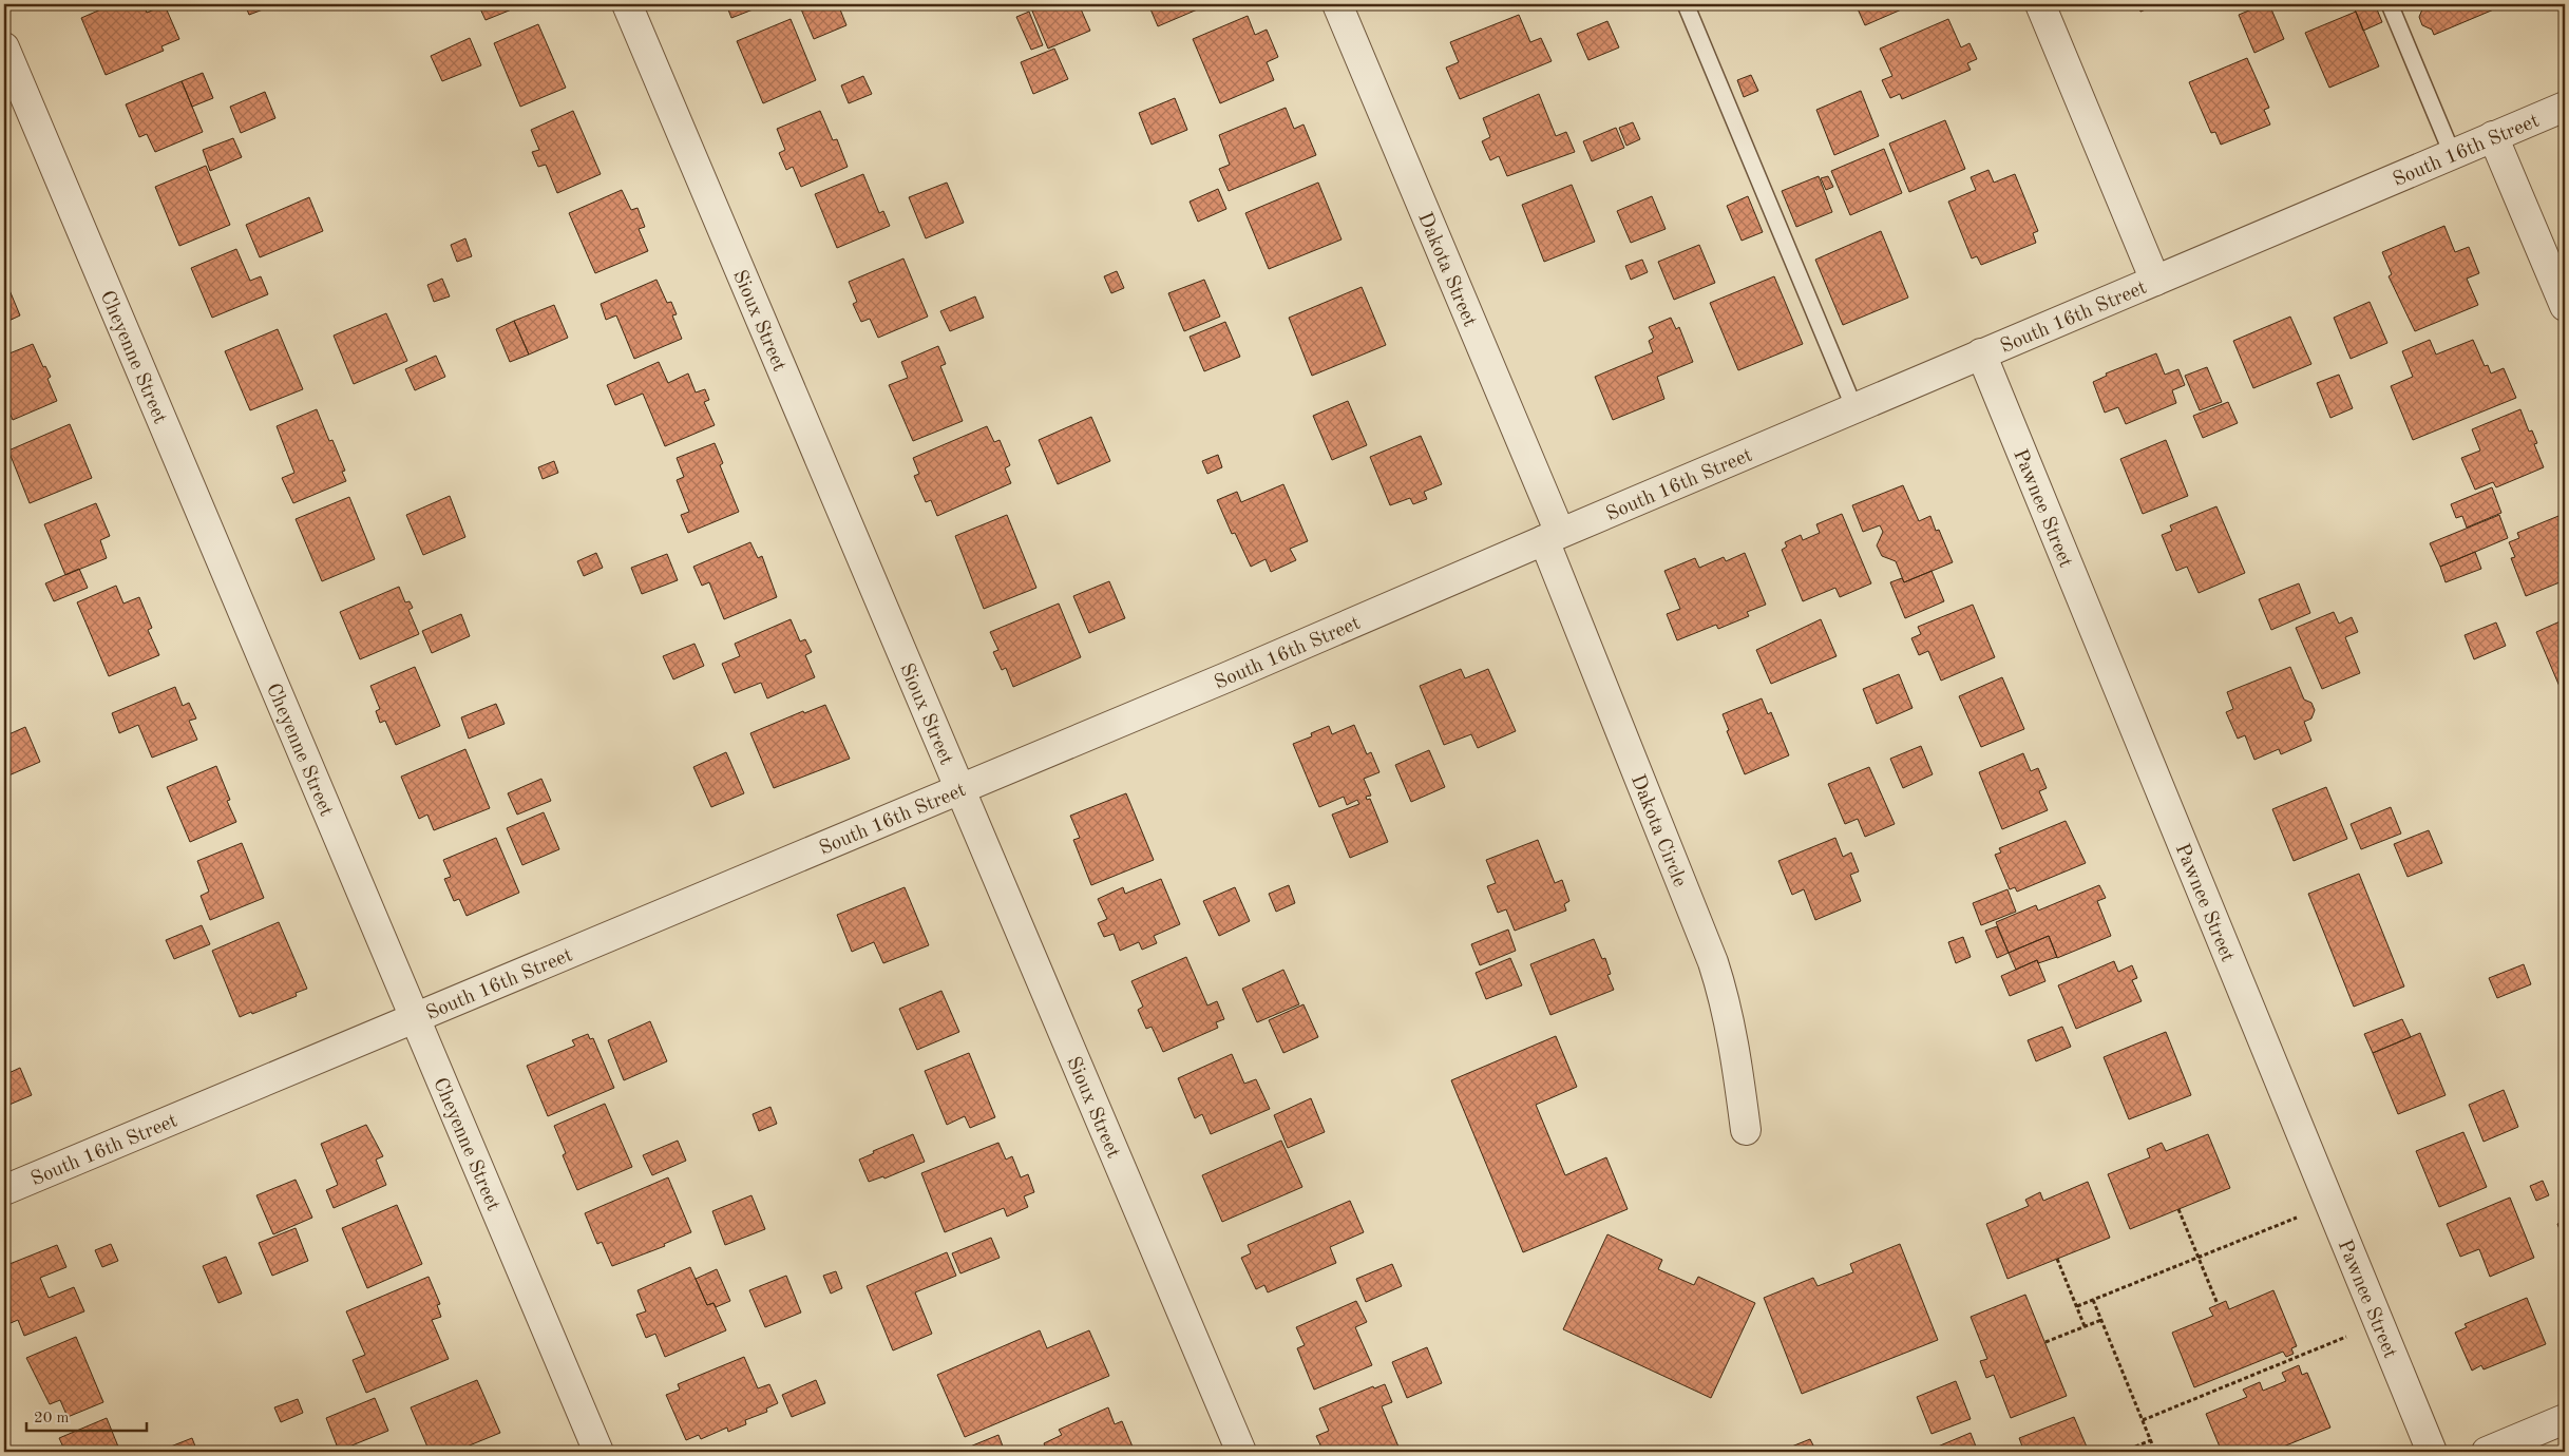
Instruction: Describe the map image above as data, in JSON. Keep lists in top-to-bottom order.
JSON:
{
  "streets": {
    "street": [
      "South 16th Street",
      "Dakota Street",
      "Sioux Street",
      "Cheyenne Street",
      "Pawnee Street",
      "Dakota Circle"
    ]
  },
  "crossings": [
    ["South 16th Street", "Dakota Street"],
    ["South 16th Street", "Sioux Street"],
    ["South 16th Street", "Cheyenne Street"],
    ["South 16th Street", "Pawnee Street"],
    ["South 16th Street", "Dakota Circle"],
    ["Dakota Street", "Dakota Circle"]
  ],
  "scale_bar": "20 m"
}
